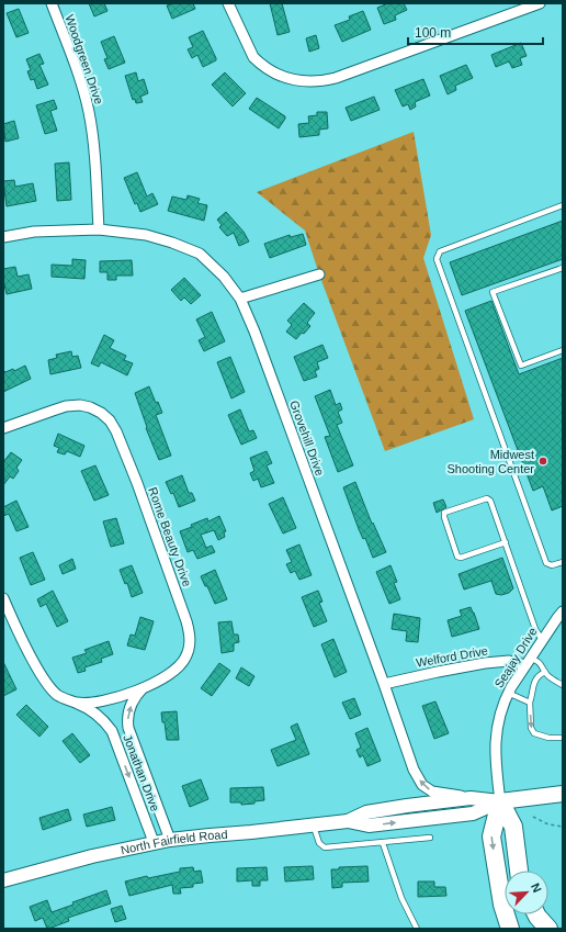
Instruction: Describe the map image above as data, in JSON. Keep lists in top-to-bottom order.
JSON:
{
  "streets": {
    "main road": ["North Fairfield Road"],
    "street": [
      "Woodgreen Drive",
      "Grovehill Drive",
      "Rome Beauty Drive",
      "Welford Drive",
      "Seajay Drive",
      "Jonathan Drive"
    ]
  },
  "crossings": [
    ["Woodgreen Drive", "Grovehill Drive"],
    ["Grovehill Drive", "Welford Drive"],
    ["Grovehill Drive", "North Fairfield Road"],
    ["Rome Beauty Drive", "Jonathan Drive"],
    ["Welford Drive", "Seajay Drive"],
    ["Seajay Drive", "North Fairfield Road"],
    ["Jonathan Drive", "North Fairfield Road"]
  ],
  "places": ["Midwest Shooting Center"],
  "scale_bar": "100 m",
  "north": "top right"
}
